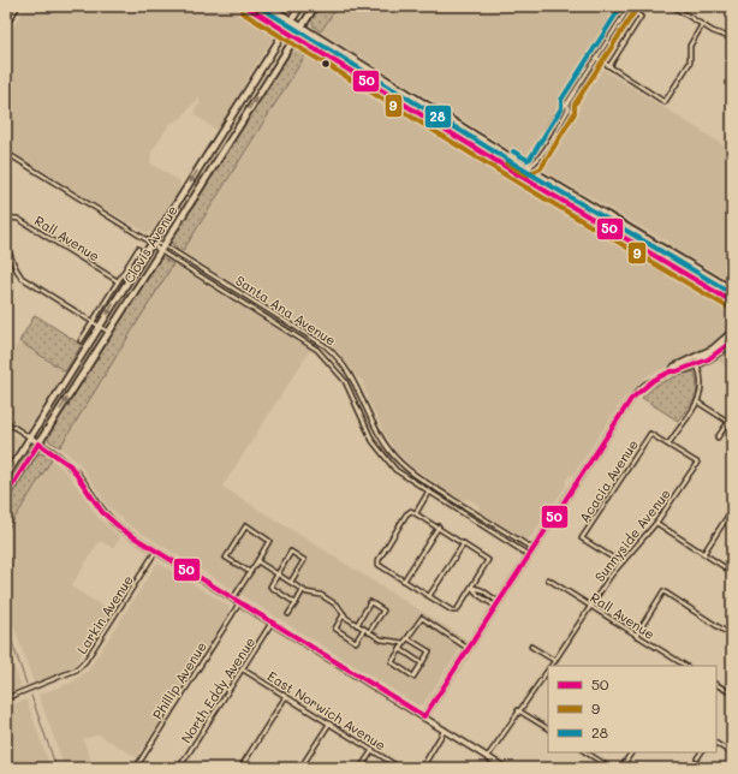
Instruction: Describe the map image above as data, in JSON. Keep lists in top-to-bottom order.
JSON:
{
  "streets": {
    "main road": ["Clovis Avenue"],
    "street": [
      "Rall Avenue",
      "Santa Ana Avenue",
      "Acacia Avenue",
      "Sunnyside Avenue",
      "Larkin Avenue",
      "Phillip Avenue",
      "North Eddy Avenue",
      "East Norwich Avenue"
    ]
  },
  "crossings": [
    ["Rall Avenue", "Sunnyside Avenue"],
    ["Clovis Avenue", "Santa Ana Avenue"],
    ["Acacia Avenue", "Sunnyside Avenue"],
    ["North Eddy Avenue", "East Norwich Avenue"]
  ],
  "lines": ["transit line 50", "transit line 28", "transit line 9"],
  "legend": ["50", "9", "28"]
}
